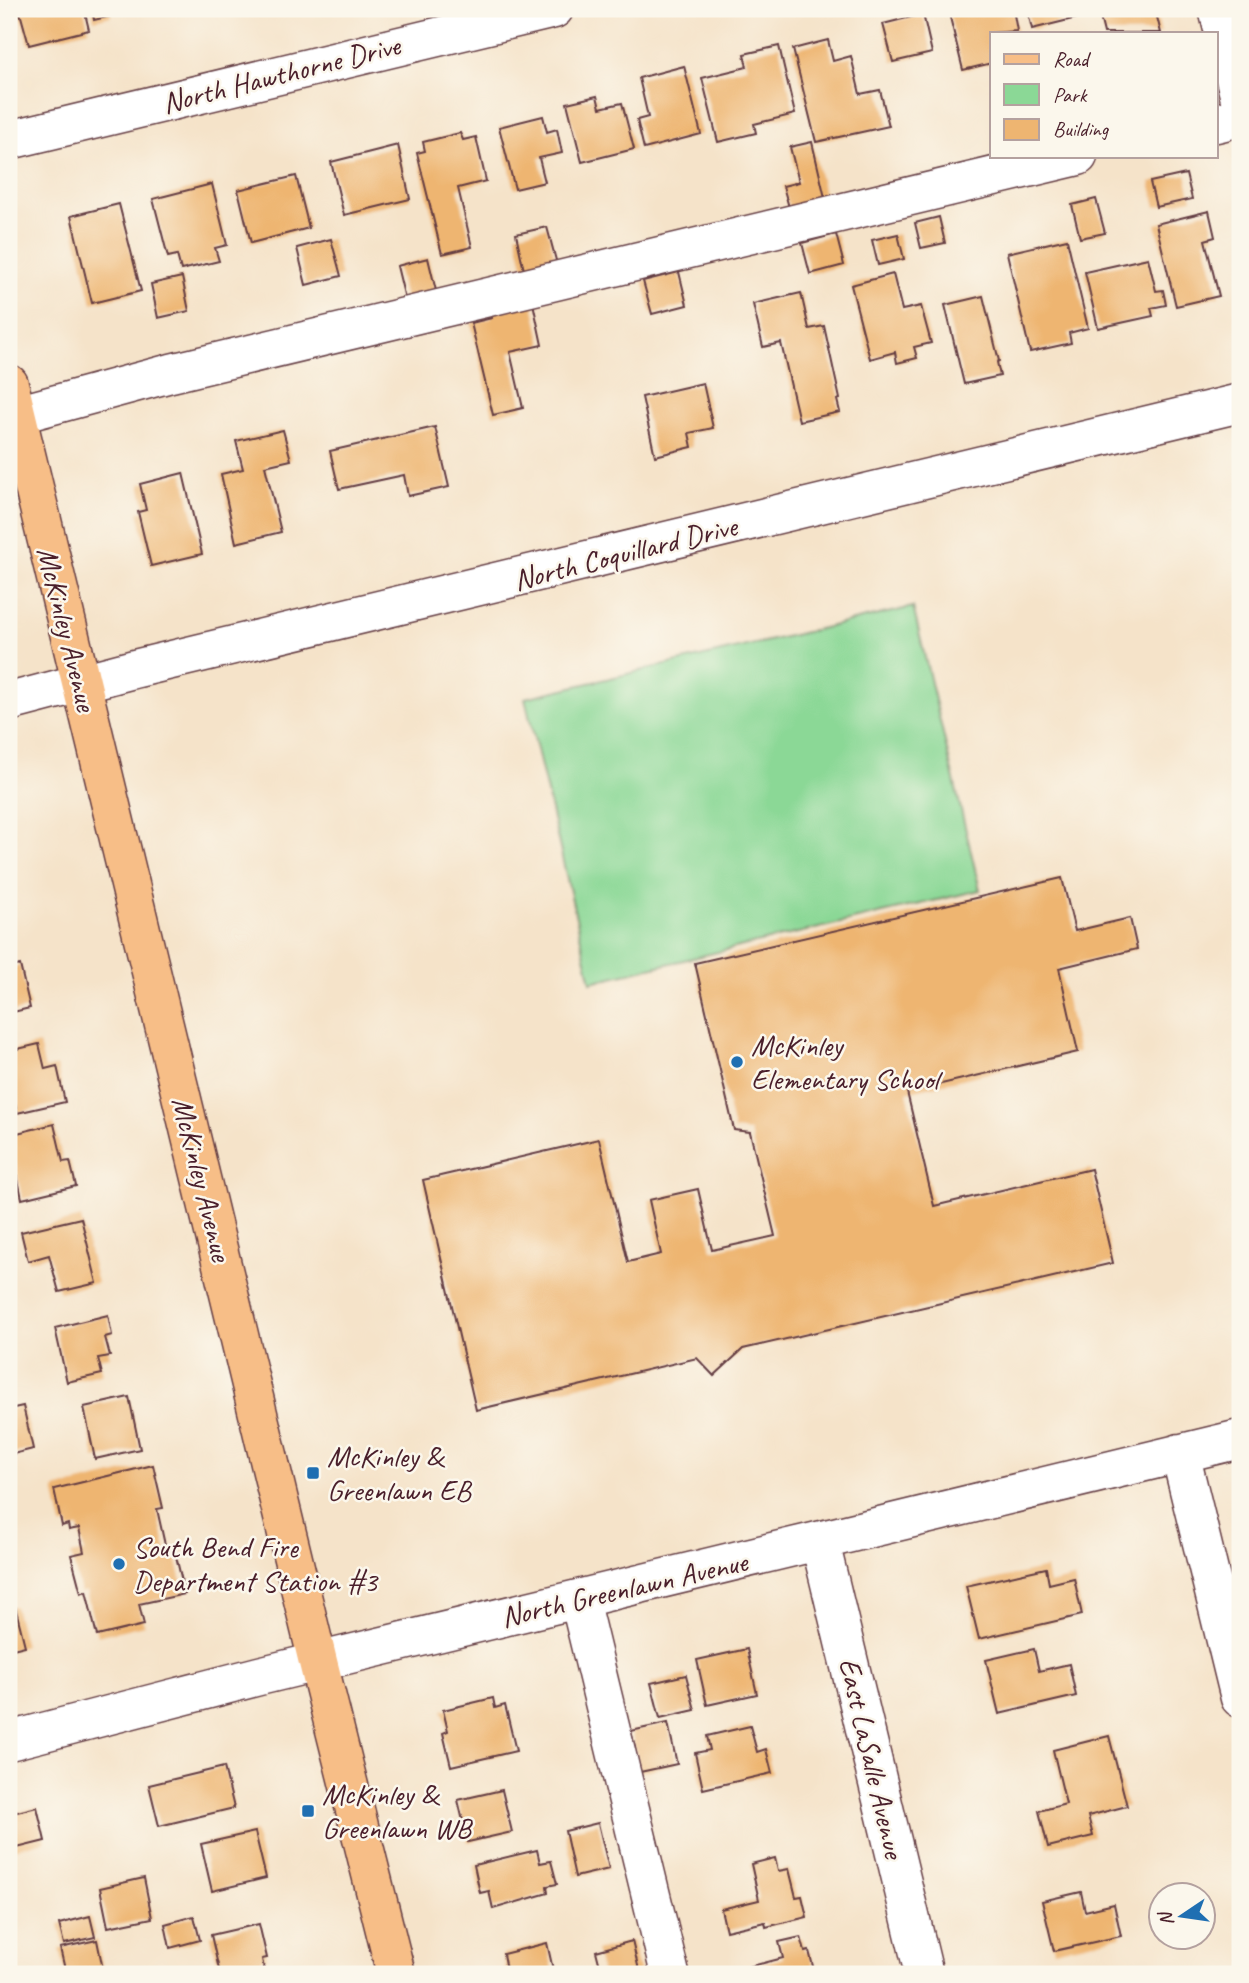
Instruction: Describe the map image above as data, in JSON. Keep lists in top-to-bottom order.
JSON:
{
  "streets": {
    "main road": ["McKinley Avenue"],
    "street": [
      "North Hawthorne Drive",
      "North Coquillard Drive",
      "North Greenlawn Avenue",
      "East LaSalle Avenue"
    ]
  },
  "crossings": [
    ["North Coquillard Drive", "McKinley Avenue"],
    ["McKinley Avenue", "North Greenlawn Avenue"],
    ["North Greenlawn Avenue", "East LaSalle Avenue"]
  ],
  "places": {
    "other": ["McKinley Elementary School", "South Bend Fire Department Station #3"],
    "transit": ["McKinley & Greenlawn EB", "McKinley & Greenlawn WB"]
  },
  "legend": ["Road", "Park", "Building"],
  "north": "left"
}
